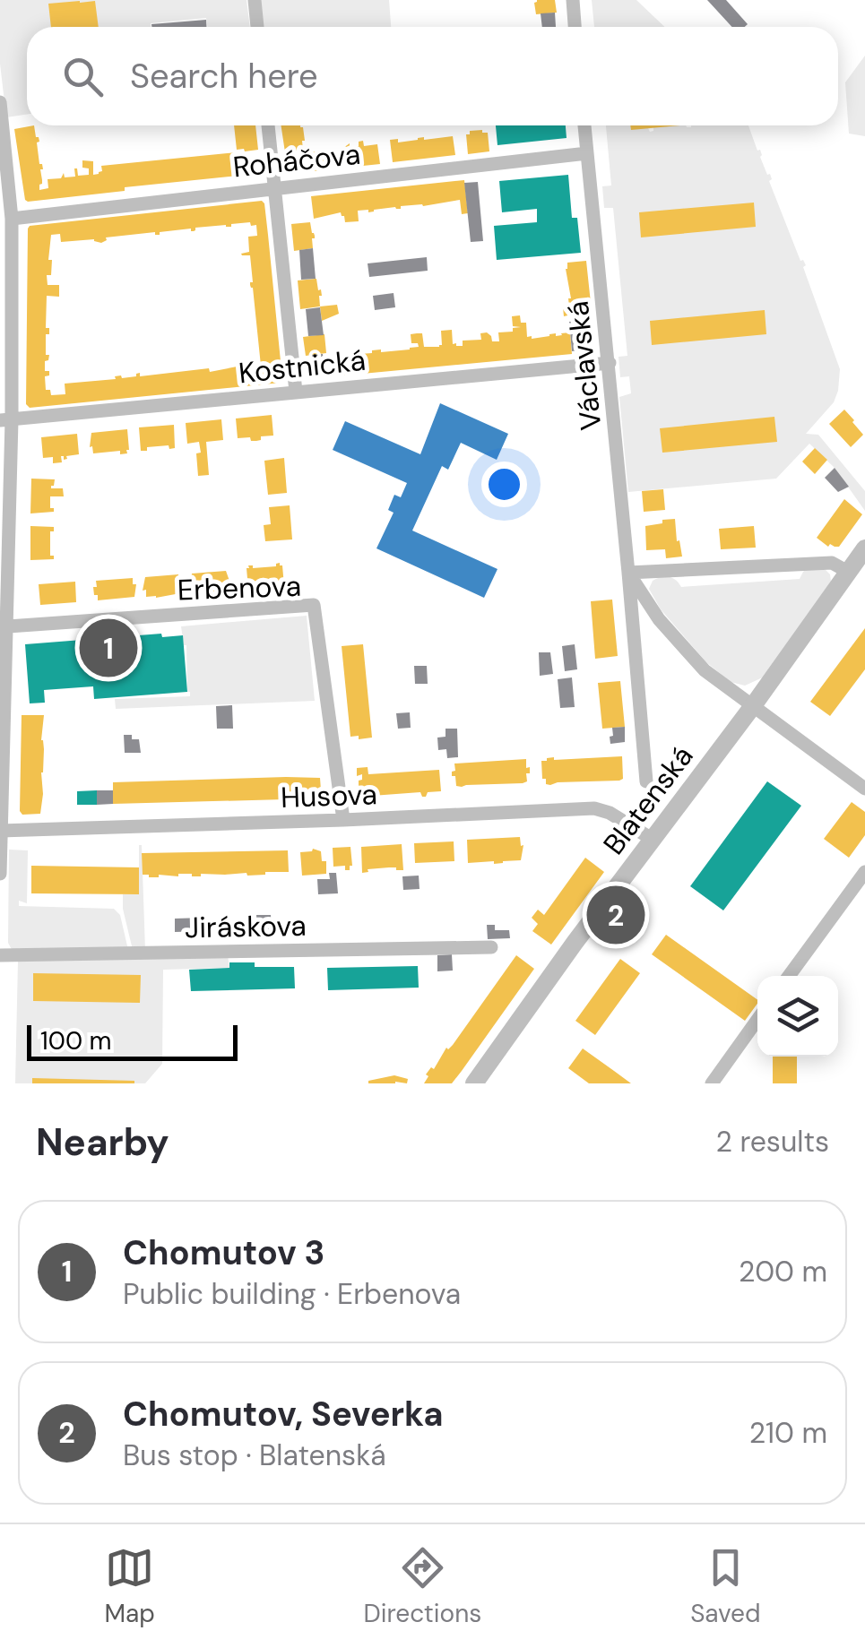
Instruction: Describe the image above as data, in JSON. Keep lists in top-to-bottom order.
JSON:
{
  "streets": {
    "street": [
      "Roháčova",
      "Václavská",
      "Kostnická",
      "Erbenova",
      "Husova",
      "Blatenská",
      "Jiráskova"
    ]
  },
  "crossings": [
    ["Roháčova", "Václavská"],
    ["Václavská", "Kostnická"],
    ["Václavská", "Blatenská"],
    ["Erbenova", "Husova"],
    ["Husova", "Blatenská"]
  ],
  "scale_bar": "100 m",
  "page": {
    "search": "Search here",
    "pins": ["1", "2"],
    "scale": "100 m",
    "heading": ["Nearby", "2 results"],
    "list": [
      {
        "mark": "1",
        "name": "Chomutov 3",
        "note": "Public building · Erbenova",
        "value": "200 m"
      },
      {
        "mark": "2",
        "name": "Chomutov, Severka",
        "note": "Bus stop · Blatenská",
        "value": "210 m"
      }
    ],
    "nav": ["Map", "Directions", "Saved"]
  }
}
